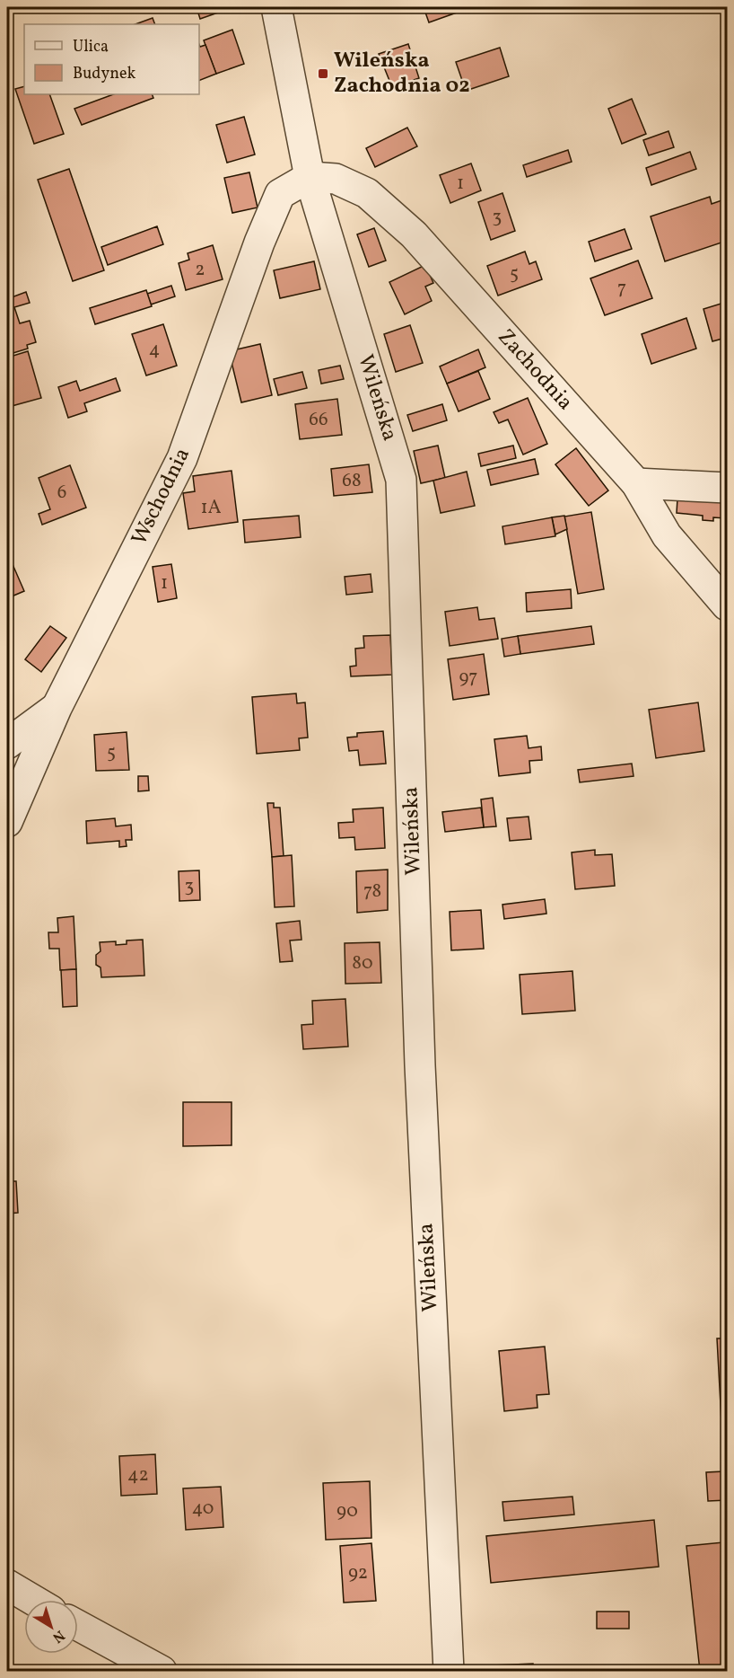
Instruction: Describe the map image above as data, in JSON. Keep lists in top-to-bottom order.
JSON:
{
  "streets": {
    "street": ["Zachodnia", "Wileńska", "Wschodnia"]
  },
  "crossings": [
    ["Zachodnia", "Wileńska"],
    ["Zachodnia", "Wschodnia"],
    ["Wileńska", "Wschodnia"]
  ],
  "places": {
    "transit": ["Wileńska Zachodnia 02"]
  },
  "house_numbers": [
    "1",
    "3",
    "2",
    "5",
    "7",
    "4",
    "66",
    "68",
    "6",
    "1A",
    "1",
    "97",
    "5",
    "3",
    "78",
    "80",
    "42",
    "40",
    "90",
    "92"
  ],
  "legend": ["Ulica", "Budynek"],
  "north": "bottom right"
}
